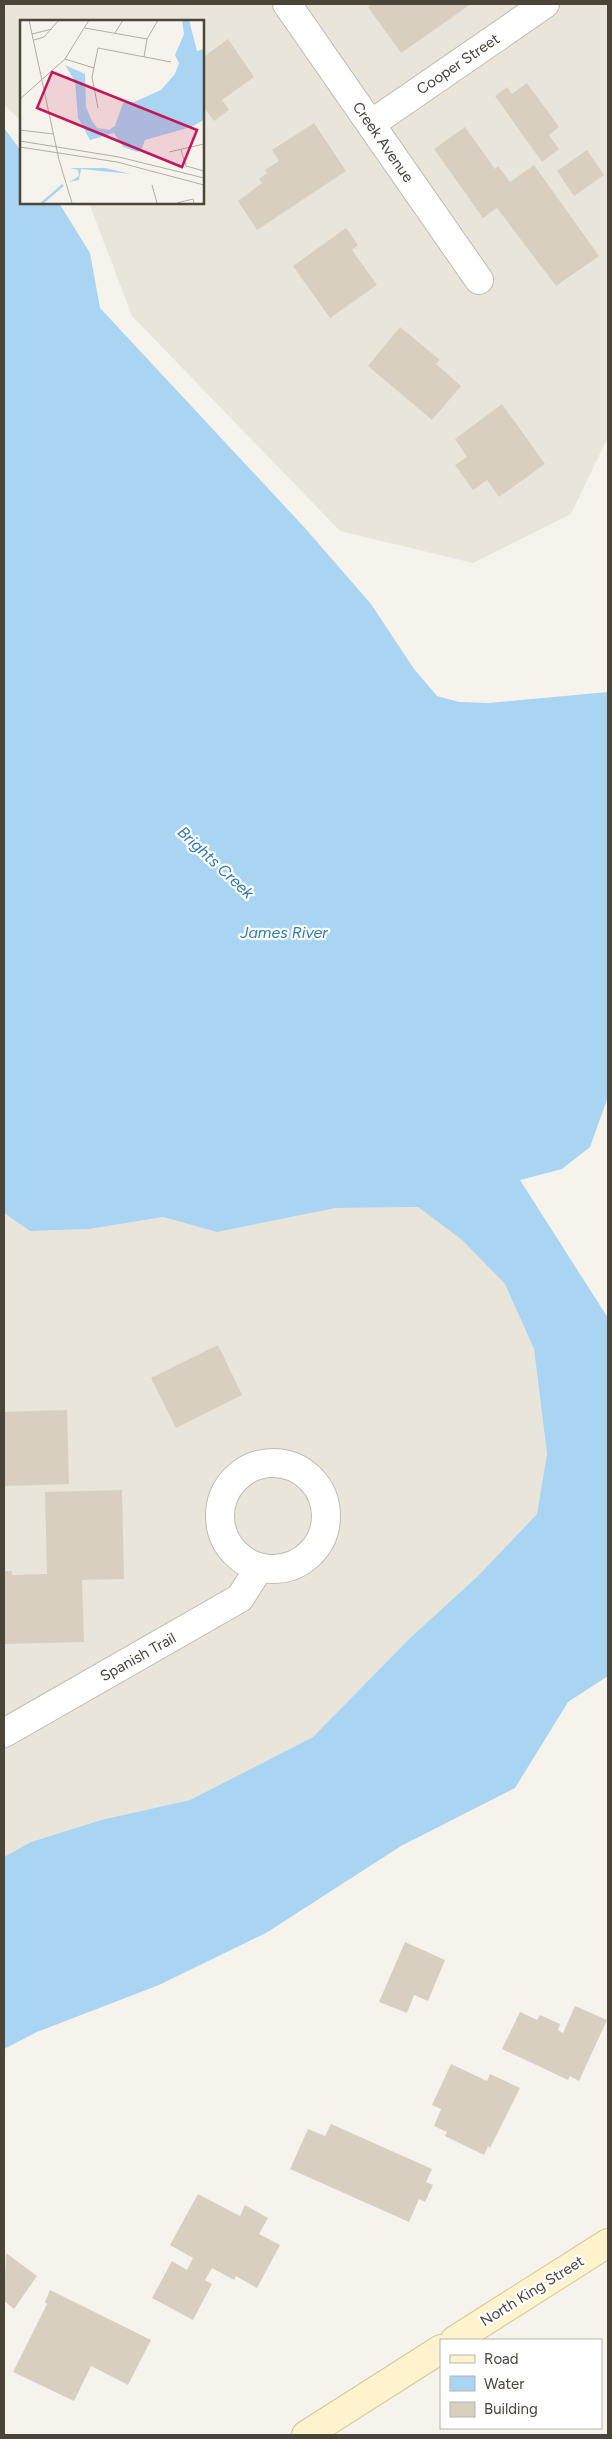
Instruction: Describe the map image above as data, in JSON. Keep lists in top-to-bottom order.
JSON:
{
  "streets": {
    "main road": ["North King Street"],
    "street": ["Cooper Street", "Creek Avenue", "Spanish Trail"]
  },
  "crossings": [
    ["Cooper Street", "Creek Avenue"]
  ],
  "water": ["Brights Creek", "James River"],
  "legend": ["Road", "Water", "Building"]
}
